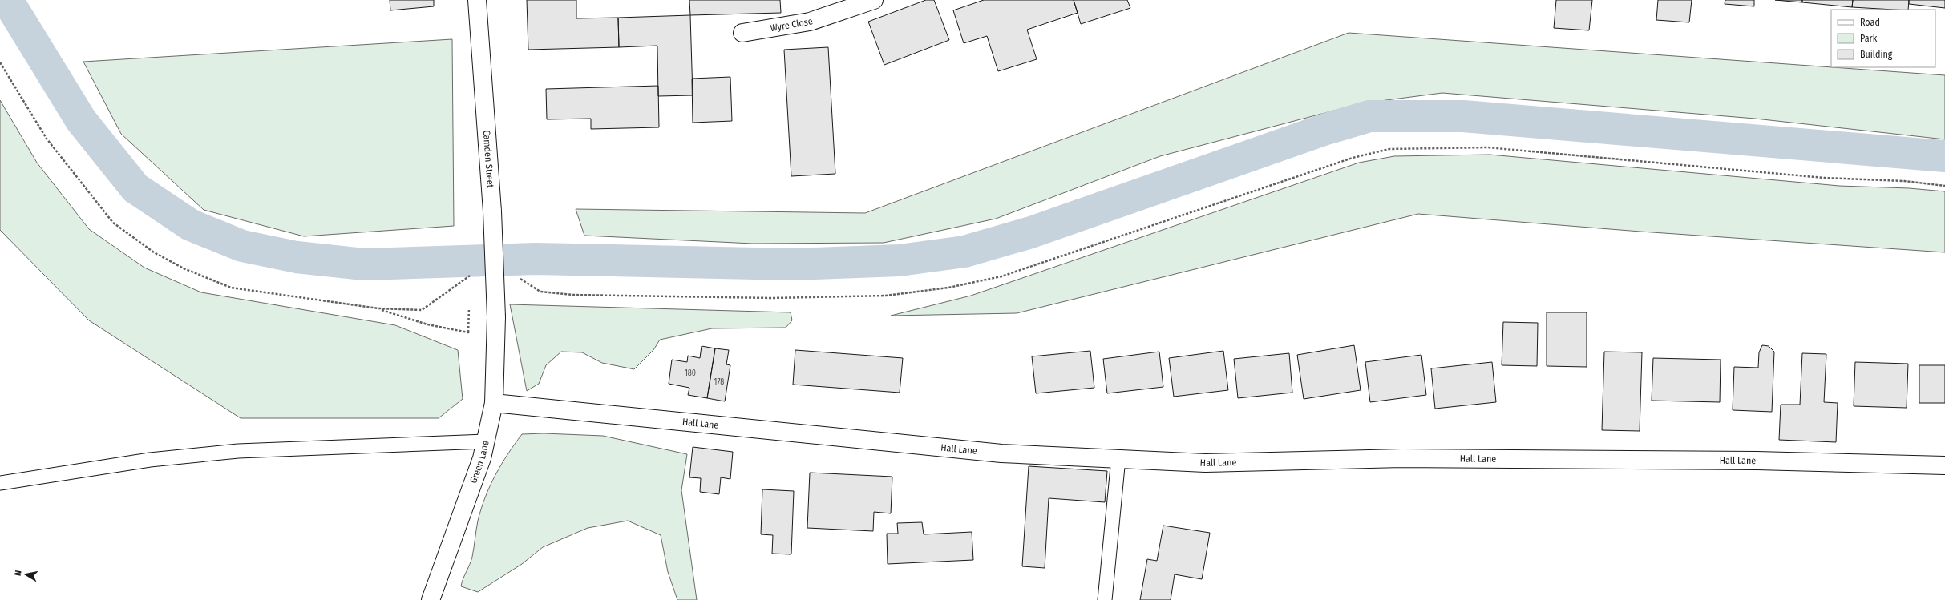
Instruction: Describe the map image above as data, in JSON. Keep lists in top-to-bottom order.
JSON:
{
  "streets": {
    "street": [
      "Wyre Close",
      "Camden Street",
      "Hall Lane",
      "Green Lane"
    ]
  },
  "crossings": [
    ["Camden Street", "Green Lane"],
    ["Hall Lane", "Green Lane"]
  ],
  "house_numbers": ["180", "178"],
  "legend": ["Road", "Park", "Building"],
  "north": "left"
}
